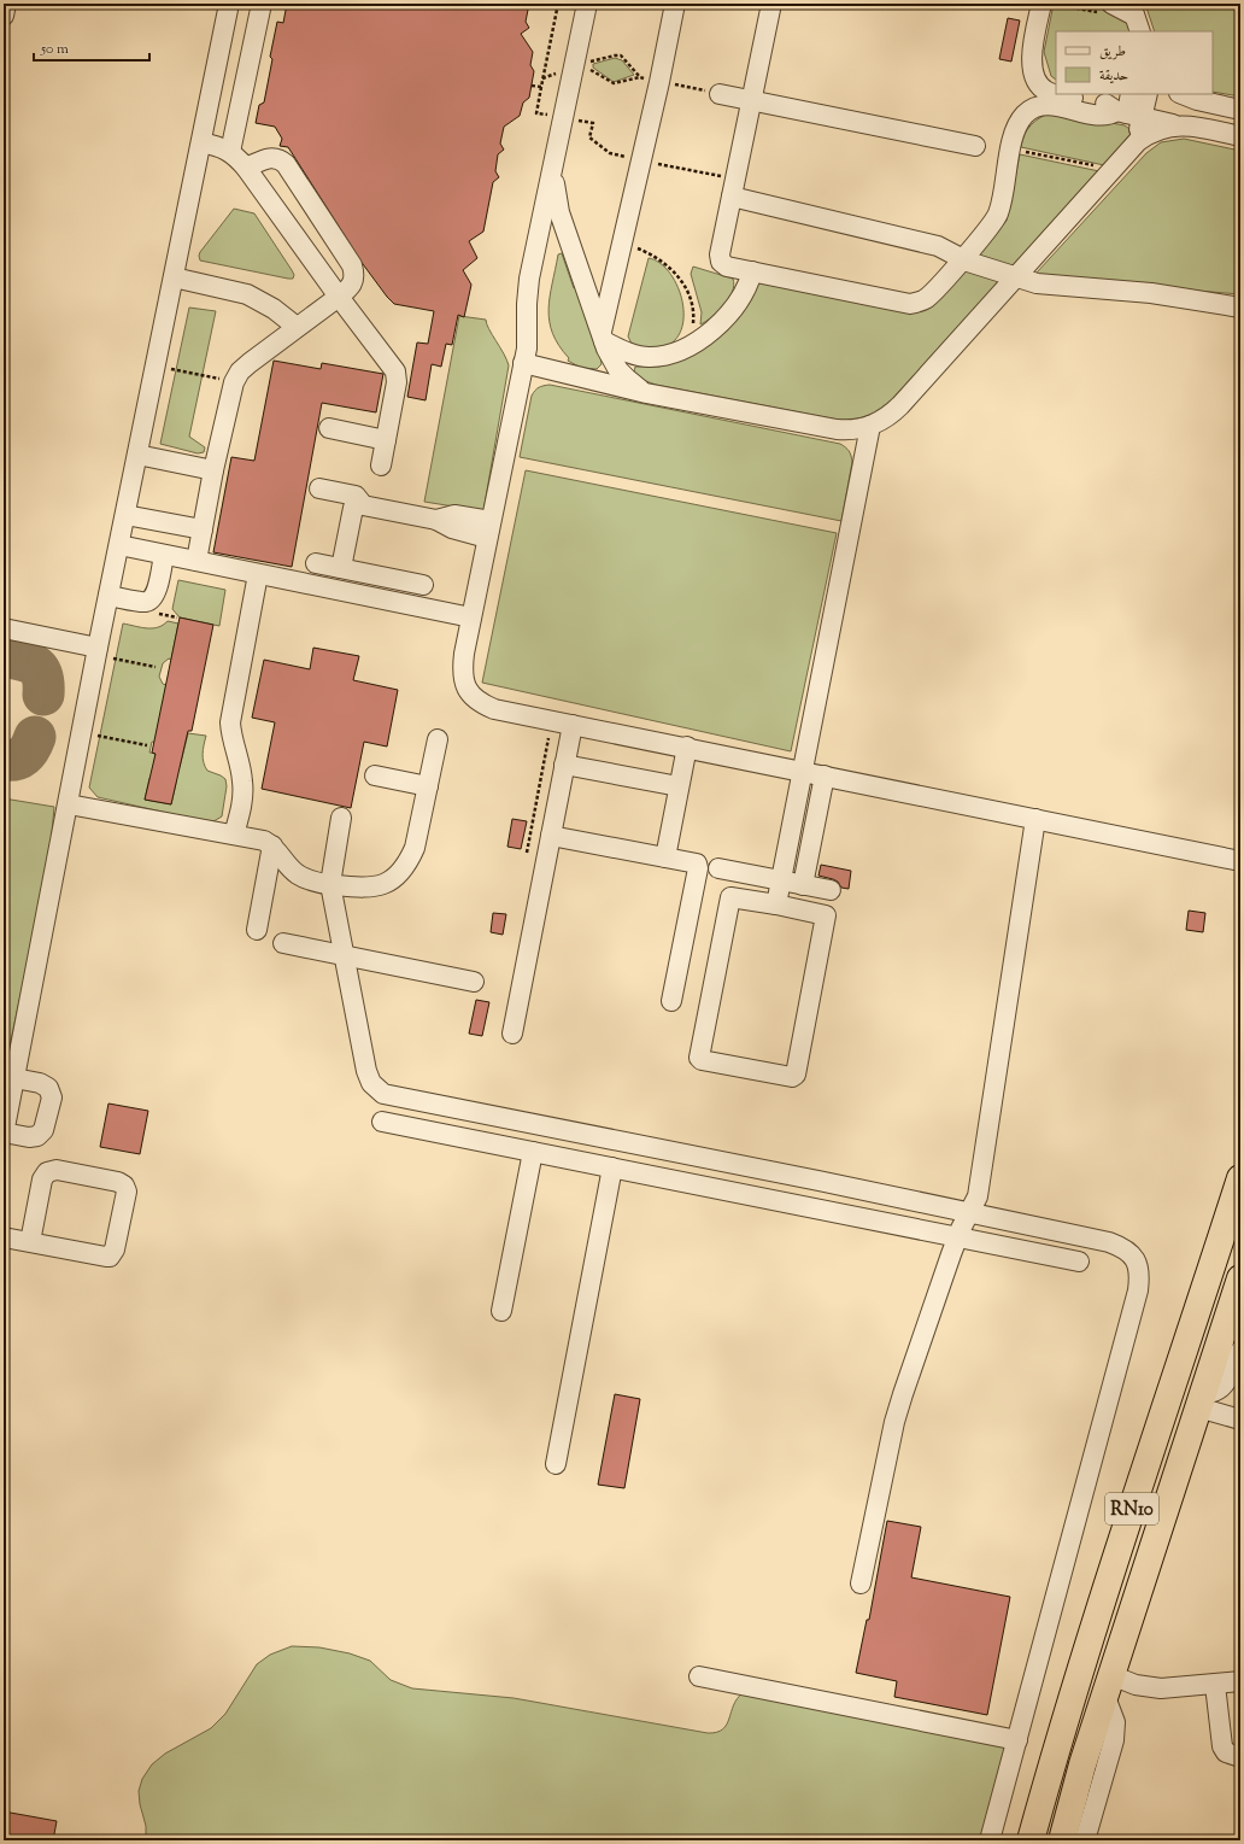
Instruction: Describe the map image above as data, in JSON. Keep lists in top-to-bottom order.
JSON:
{
  "streets": {
    "highway": ["RN10"]
  },
  "legend": ["طريق", "حديقة"],
  "scale_bar": "50 m"
}
